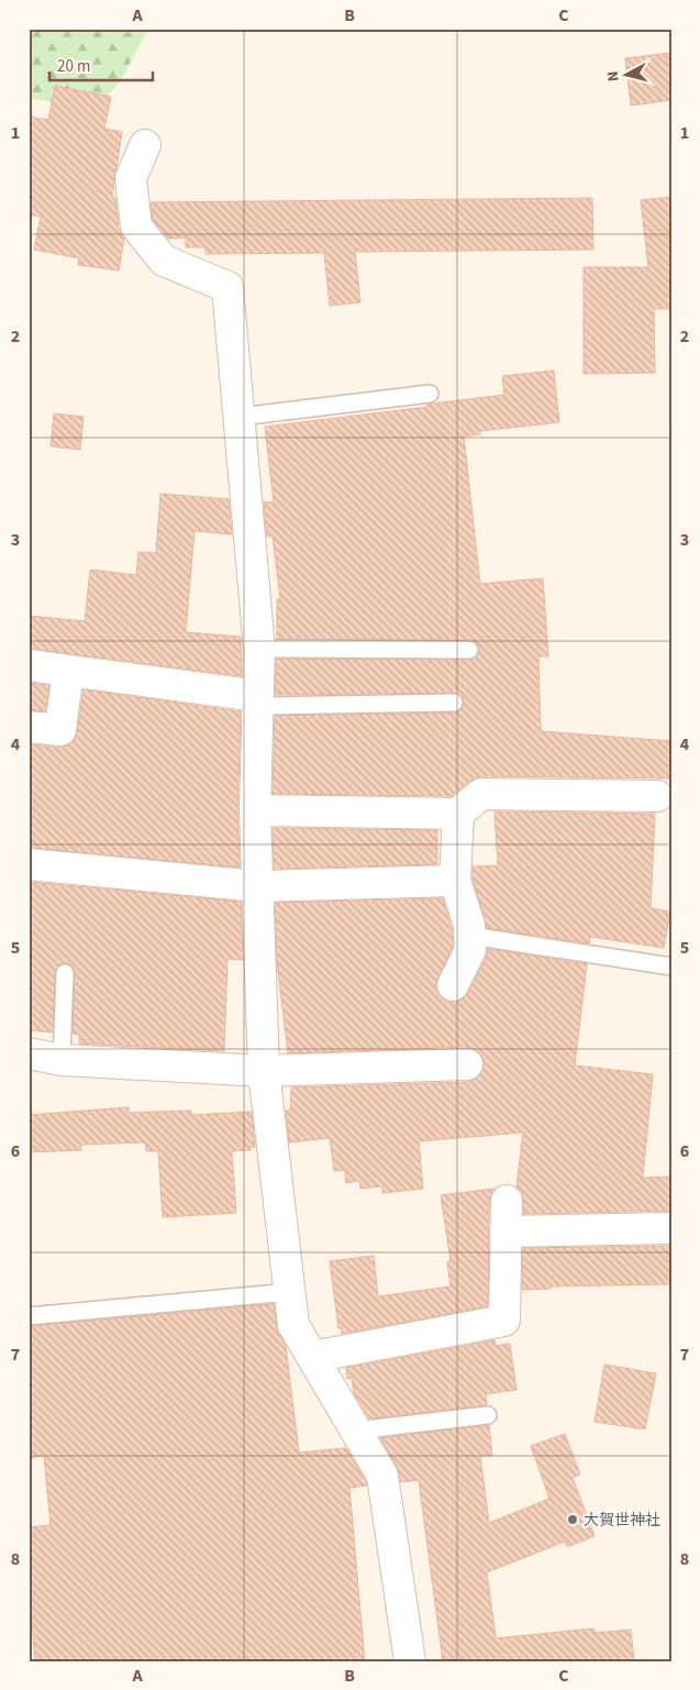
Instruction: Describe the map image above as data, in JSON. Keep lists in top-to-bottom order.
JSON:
{
  "places": ["大賀世神社"],
  "scale_bar": "20 m",
  "north": "left",
  "grid": {
    "columns": ["A", "B", "C"],
    "rows": [
      "1",
      "2",
      "3",
      "4",
      "5",
      "6",
      "7",
      "8"
    ]
  }
}
